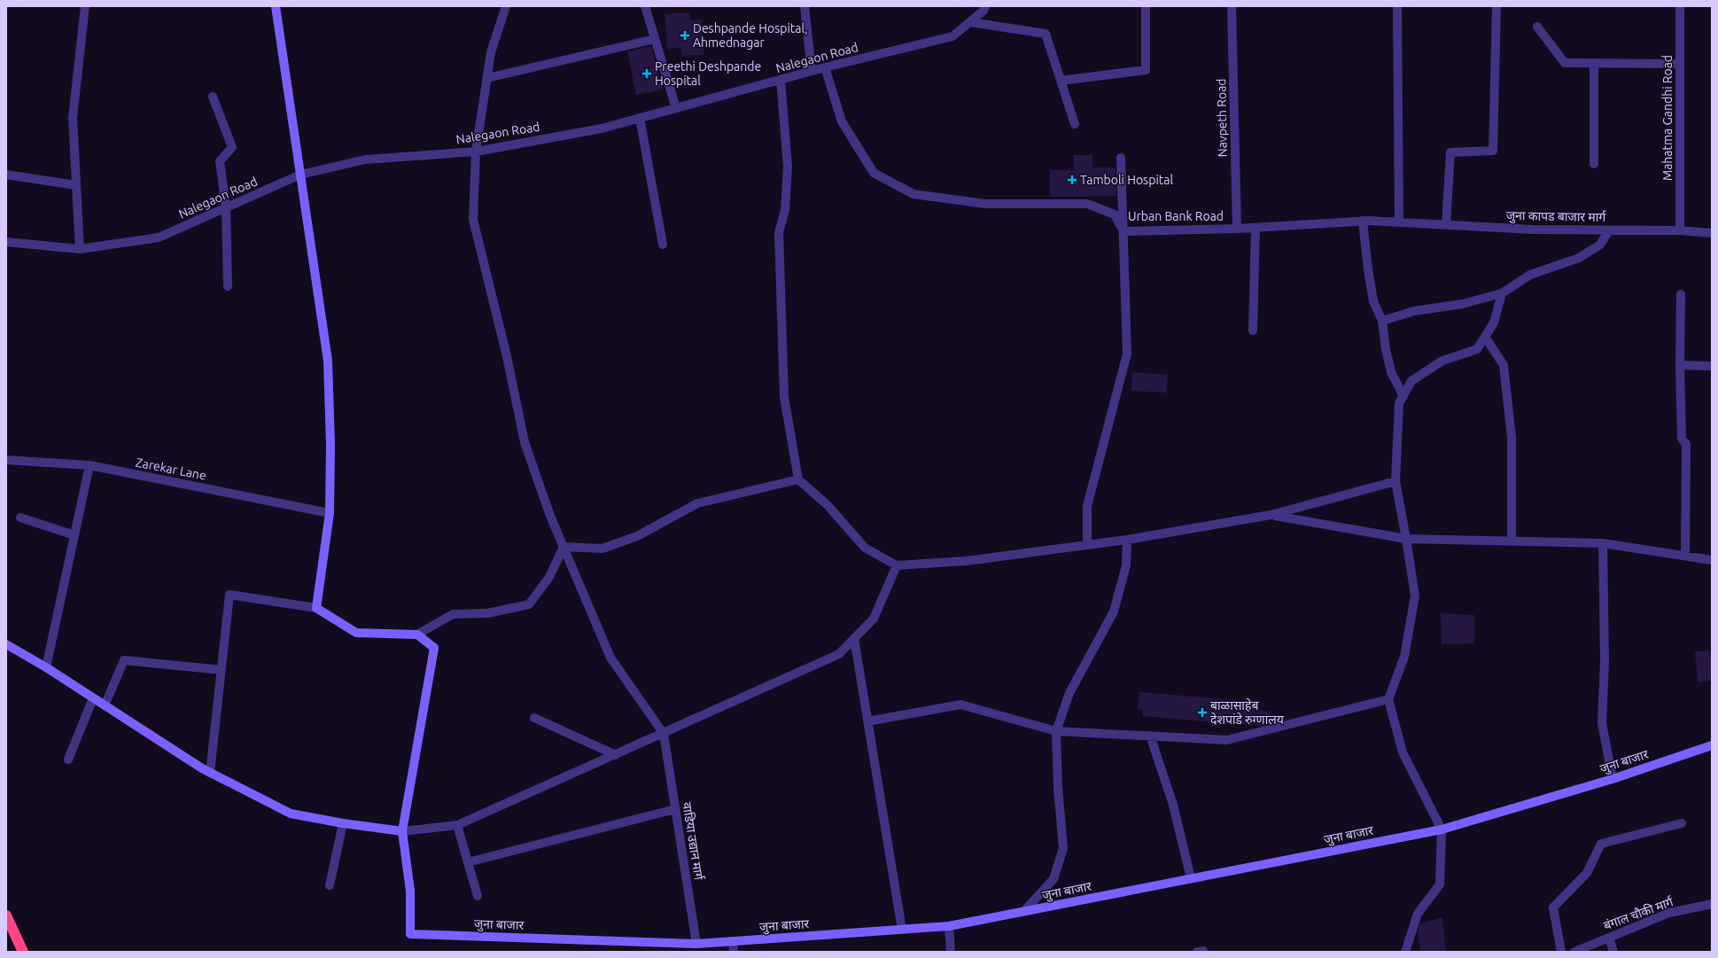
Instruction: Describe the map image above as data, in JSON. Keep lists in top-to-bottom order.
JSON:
{
  "streets": {
    "street": [
      "Nalegaon Road",
      "Navpeth Road",
      "Mahatma Gandhi Road",
      "Urban Bank Road",
      "जुना कापड बाजार मार्ग",
      "Zarekar Lane",
      "जुना बाजार",
      "वाडिया उद्यान मार्ग",
      "बंगाल चौकी मार्ग"
    ]
  },
  "crossings": [
    ["Nalegaon Road", "Urban Bank Road"],
    ["Navpeth Road", "Urban Bank Road"],
    ["Mahatma Gandhi Road", "जुना कापड बाजार मार्ग"],
    ["Urban Bank Road", "जुना कापड बाजार मार्ग"],
    ["जुना बाजार", "वाडिया उद्यान मार्ग"]
  ],
  "places": {
    "health": [
      "Deshpande Hospital, Ahmednagar",
      "Preethi Deshpande Hospital",
      "Tamboli Hospital",
      "बाळासाहेब देशपांडे रुग्णालय"
    ]
  }
}
